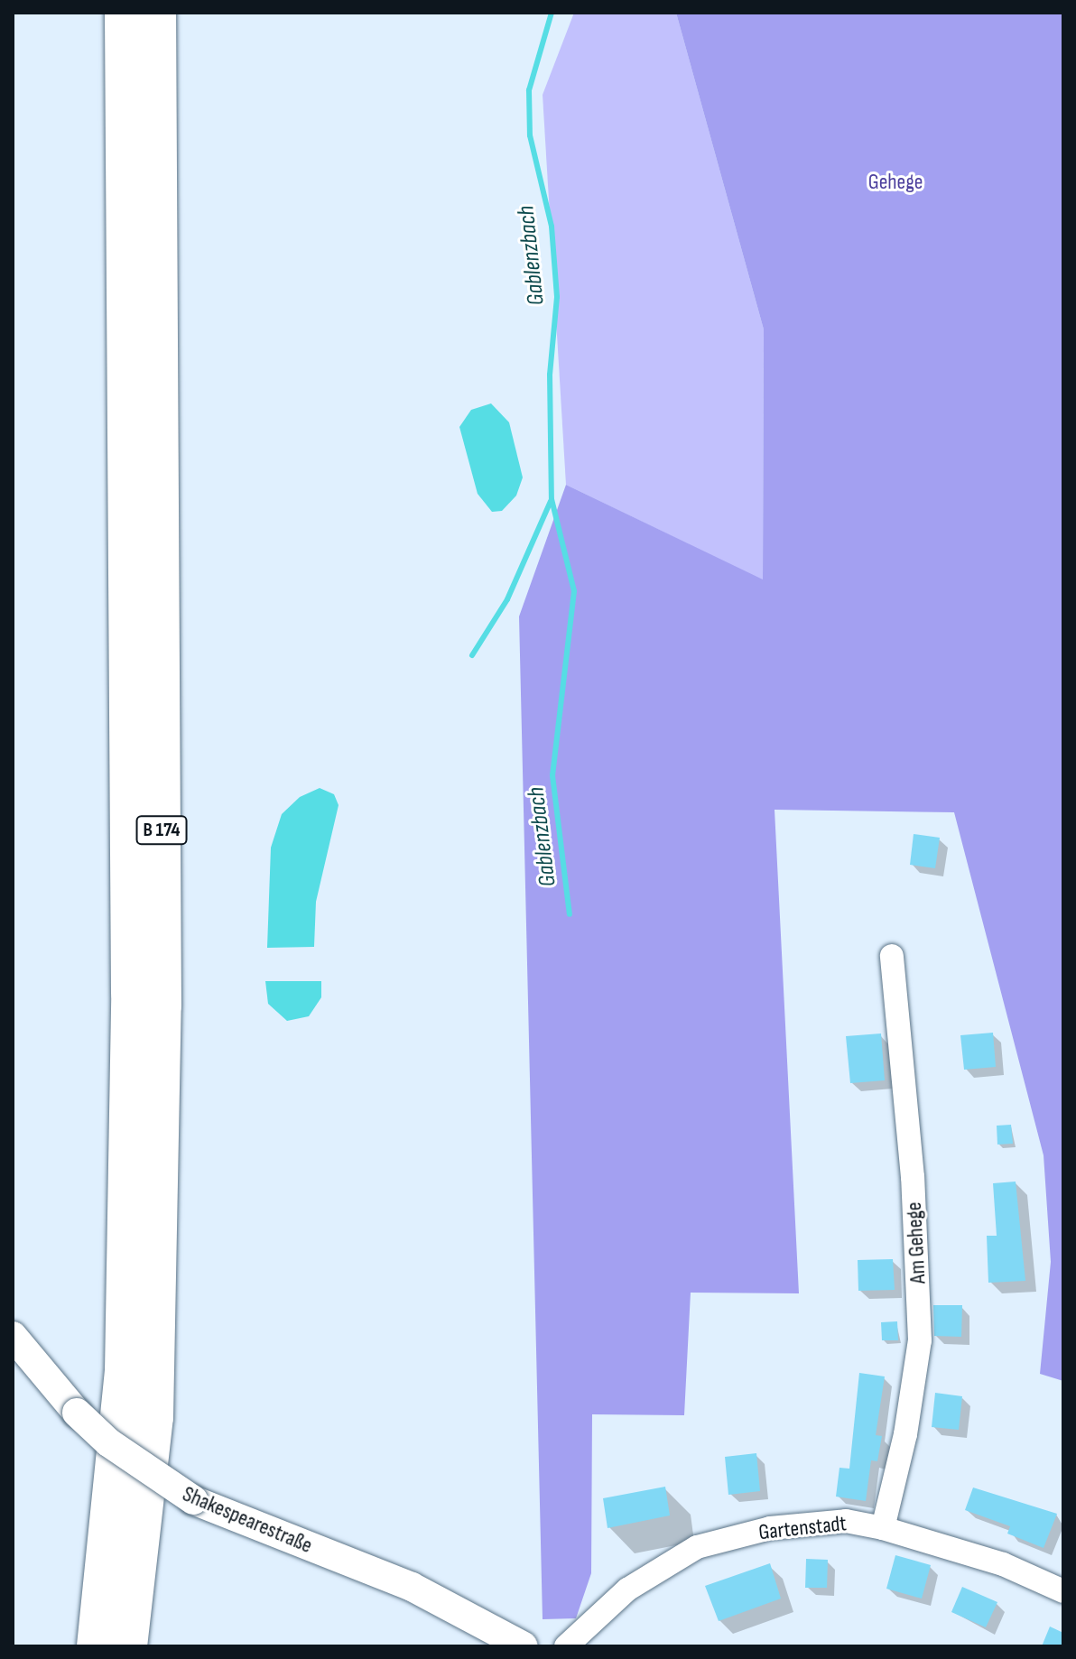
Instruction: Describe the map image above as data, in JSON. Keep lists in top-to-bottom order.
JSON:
{
  "streets": {
    "highway": ["B 174"],
    "street": ["Am Gehege", "Shakespearestraße", "Gartenstadt"]
  },
  "crossings": [
    ["Am Gehege", "Gartenstadt"]
  ],
  "water": ["Gablenzbach"],
  "parks": ["Gehege"]
}
